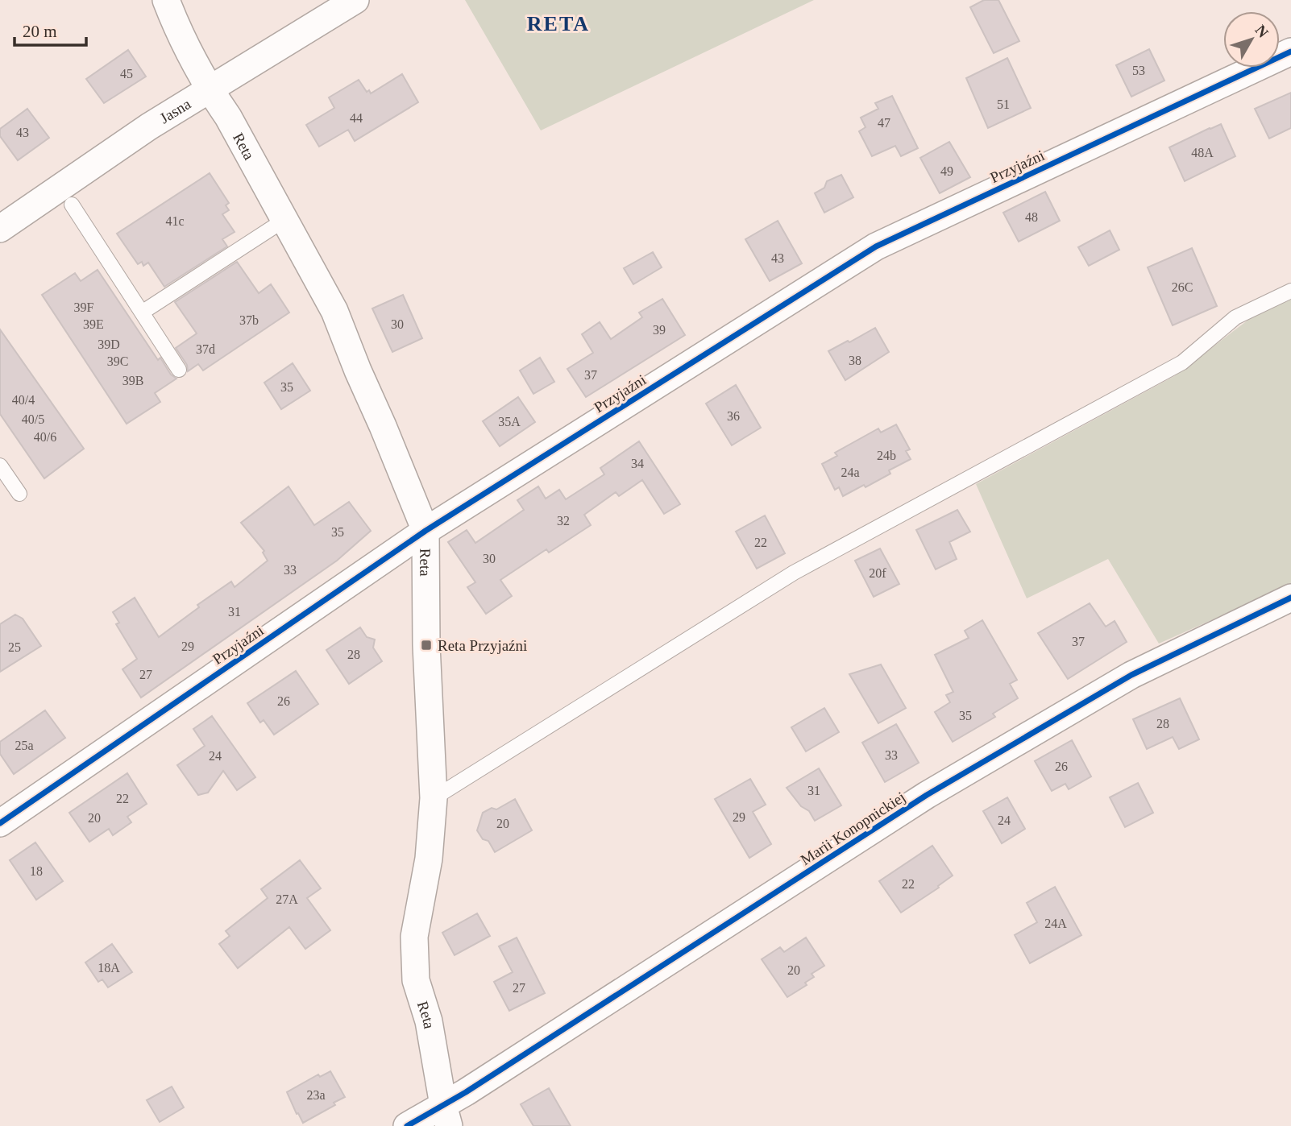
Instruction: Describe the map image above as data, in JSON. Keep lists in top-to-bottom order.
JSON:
{
  "streets": {
    "street": [
      "Jasna",
      "Reta",
      "Przyjaźni",
      "Marii Konopnickiej"
    ]
  },
  "crossings": [
    ["Jasna", "Reta"],
    ["Reta", "Przyjaźni"],
    ["Reta", "Marii Konopnickiej"]
  ],
  "districts": ["RETA"],
  "places": {
    "transit": ["Reta Przyjaźni"]
  },
  "house_numbers": [
    "53",
    "45",
    "51",
    "44",
    "47",
    "43",
    "48A",
    "49",
    "48",
    "41c",
    "43",
    "26C",
    "39F",
    "37b",
    "39E",
    "30",
    "39",
    "39D",
    "37d",
    "38",
    "39C",
    "37",
    "39B",
    "35",
    "40/4",
    "36",
    "40/5",
    "35A",
    "40/6",
    "24b",
    "34",
    "24a",
    "32",
    "35",
    "22",
    "30",
    "33",
    "20f",
    "31",
    "37",
    "29",
    "25",
    "28",
    "27",
    "26",
    "35",
    "28",
    "25a",
    "33",
    "24",
    "26",
    "31",
    "22",
    "29",
    "20",
    "24",
    "20",
    "18",
    "22",
    "27A",
    "24A",
    "18A",
    "20",
    "27",
    "23a"
  ],
  "scale_bar": "20 m",
  "north": "top right"
}
